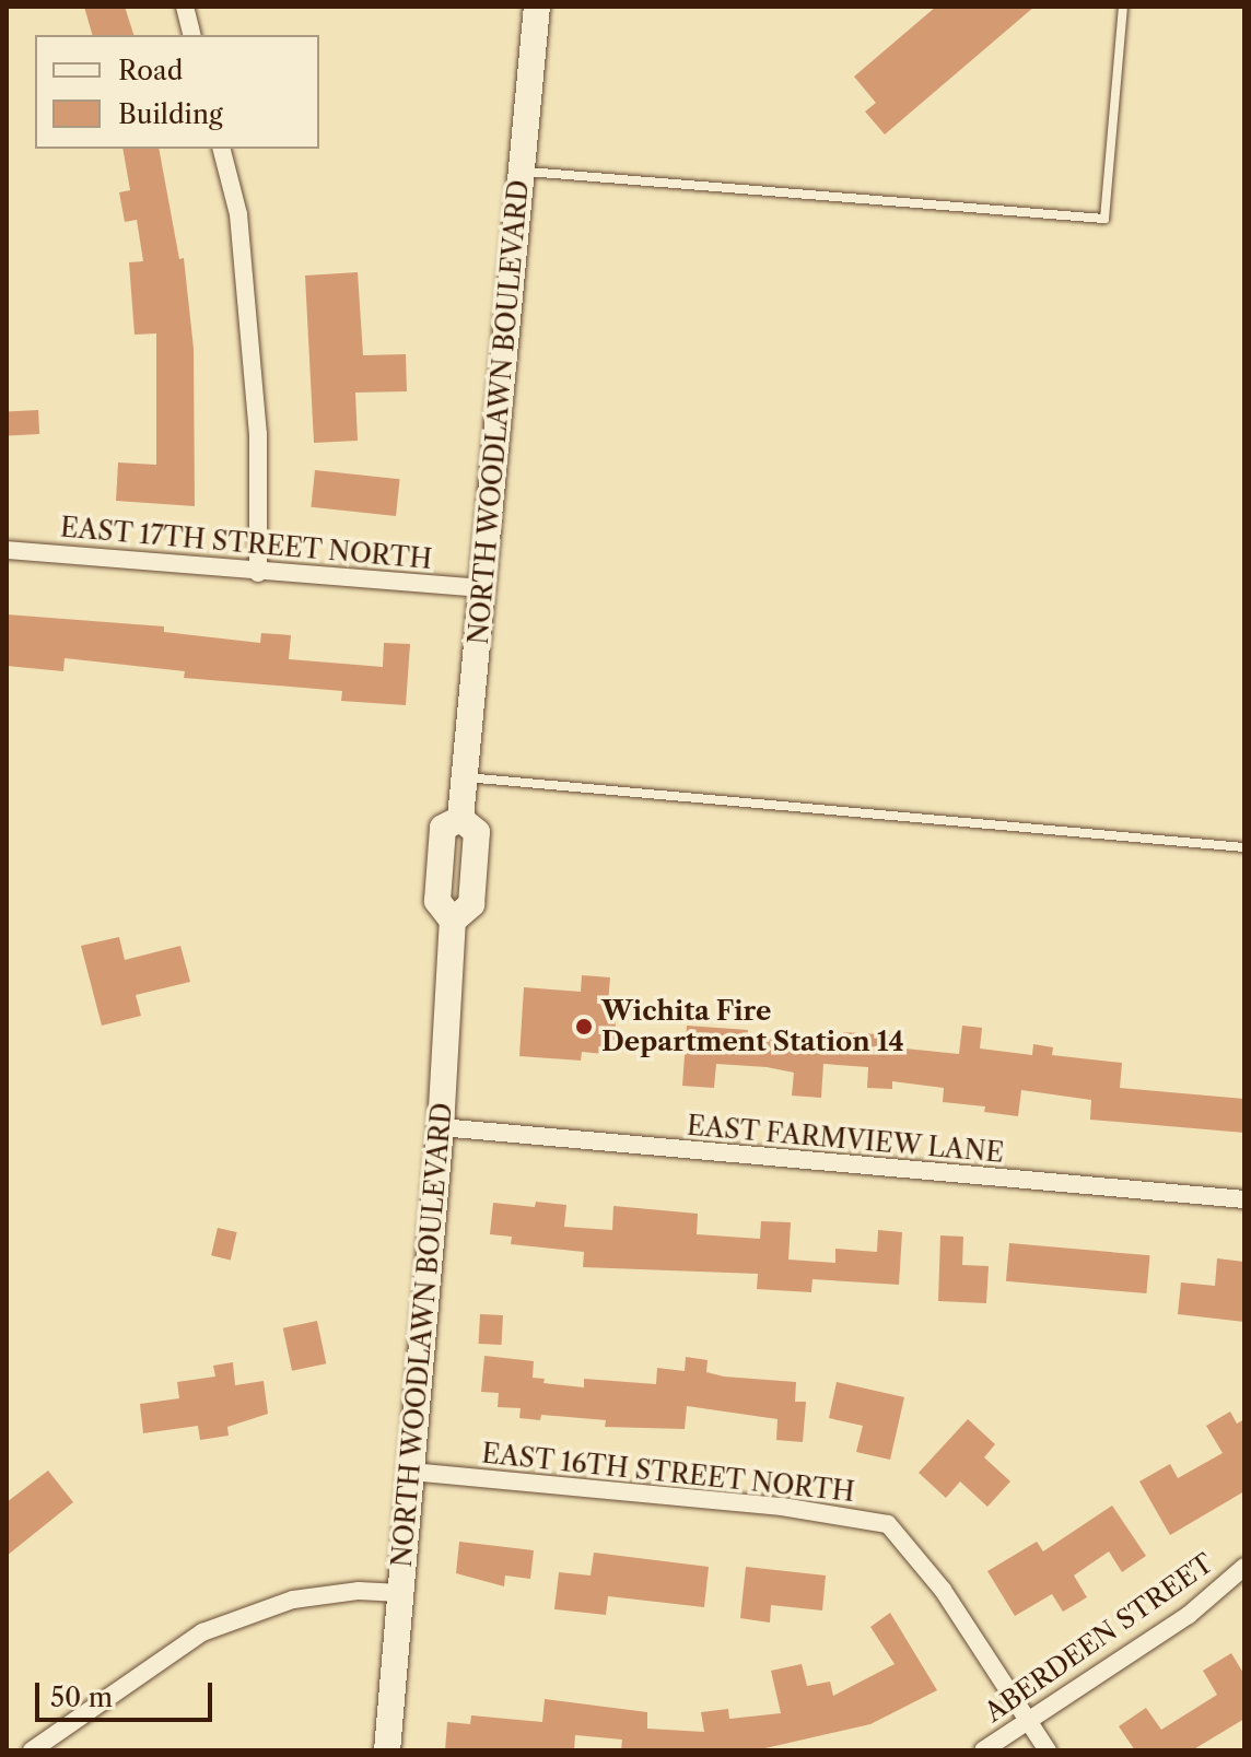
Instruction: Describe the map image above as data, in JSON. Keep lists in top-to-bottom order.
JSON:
{
  "streets": {
    "main road": ["NORTH WOODLAWN BOULEVARD"],
    "street": [
      "EAST 17TH STREET NORTH",
      "EAST FARMVIEW LANE",
      "EAST 16TH STREET NORTH",
      "ABERDEEN STREET"
    ]
  },
  "crossings": [
    ["NORTH WOODLAWN BOULEVARD", "EAST 17TH STREET NORTH"],
    ["NORTH WOODLAWN BOULEVARD", "EAST FARMVIEW LANE"],
    ["NORTH WOODLAWN BOULEVARD", "EAST 16TH STREET NORTH"],
    ["EAST 16TH STREET NORTH", "ABERDEEN STREET"]
  ],
  "places": ["Wichita Fire Department Station 14"],
  "legend": ["Road", "Building"],
  "scale_bar": "50 m"
}
